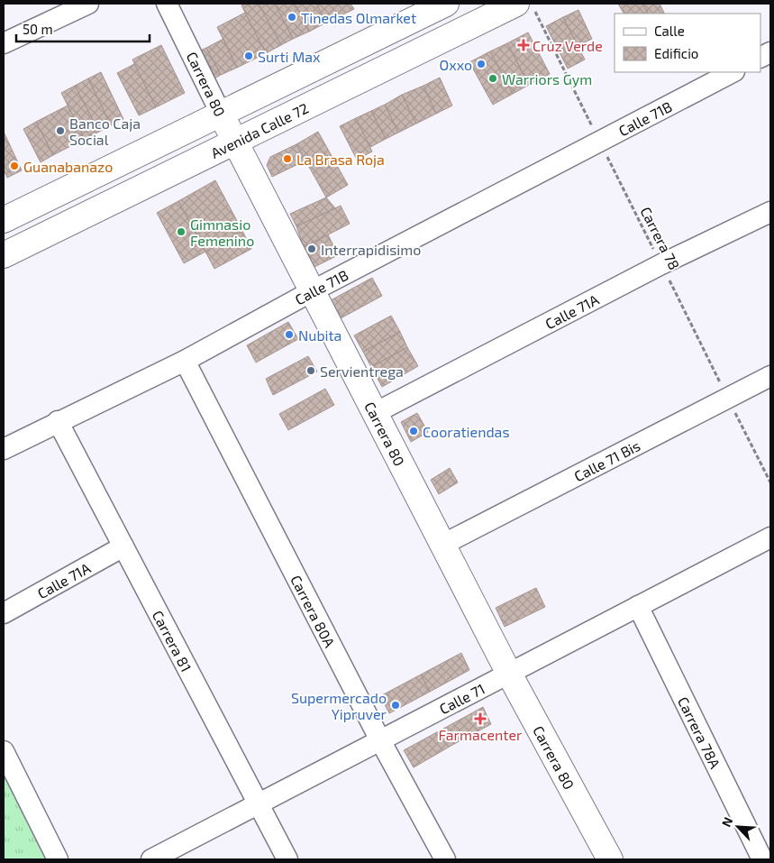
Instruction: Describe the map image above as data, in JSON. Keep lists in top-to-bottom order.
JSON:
{
  "streets": {
    "main road": ["Carrera 80", "Avenida Calle 72"],
    "street": [
      "Calle 71B",
      "Calle 71A",
      "Calle 71 Bis",
      "Carrera 80A",
      "Carrera 81",
      "Calle 71",
      "Carrera 78A"
    ],
    "path": ["Carrera 78"]
  },
  "crossings": [
    ["Carrera 80", "Calle 71B"],
    ["Carrera 80", "Avenida Calle 72"],
    ["Carrera 80", "Calle 71A"],
    ["Carrera 80", "Calle 71 Bis"],
    ["Carrera 80", "Calle 71"],
    ["Calle 71B", "Carrera 78"],
    ["Calle 71B", "Carrera 80A"],
    ["Calle 71B", "Carrera 81"],
    ["Avenida Calle 72", "Carrera 78"],
    ["Carrera 78", "Calle 71A"],
    ["Carrera 78", "Calle 71 Bis"],
    ["Calle 71A", "Carrera 81"],
    ["Carrera 80A", "Calle 71"],
    ["Carrera 81", "Calle 71"],
    ["Calle 71", "Carrera 78A"]
  ],
  "places": {
    "other": [
      "Tinedas Olmarket",
      "Surti Max",
      "Oxxo",
      "Warriors Gym",
      "Banco Caja Social",
      "La Brasa Roja",
      "Guanabanazo",
      "Gimnasio Femenino",
      "Interrapidisimo",
      "Nubita",
      "Servientrega",
      "Cooratiendas",
      "Supermercado Yipruver"
    ],
    "health": ["Cruz Verde", "Farmacenter"]
  },
  "legend": ["Calle", "Edificio"],
  "scale_bar": "50 m",
  "north": "top left"
}
